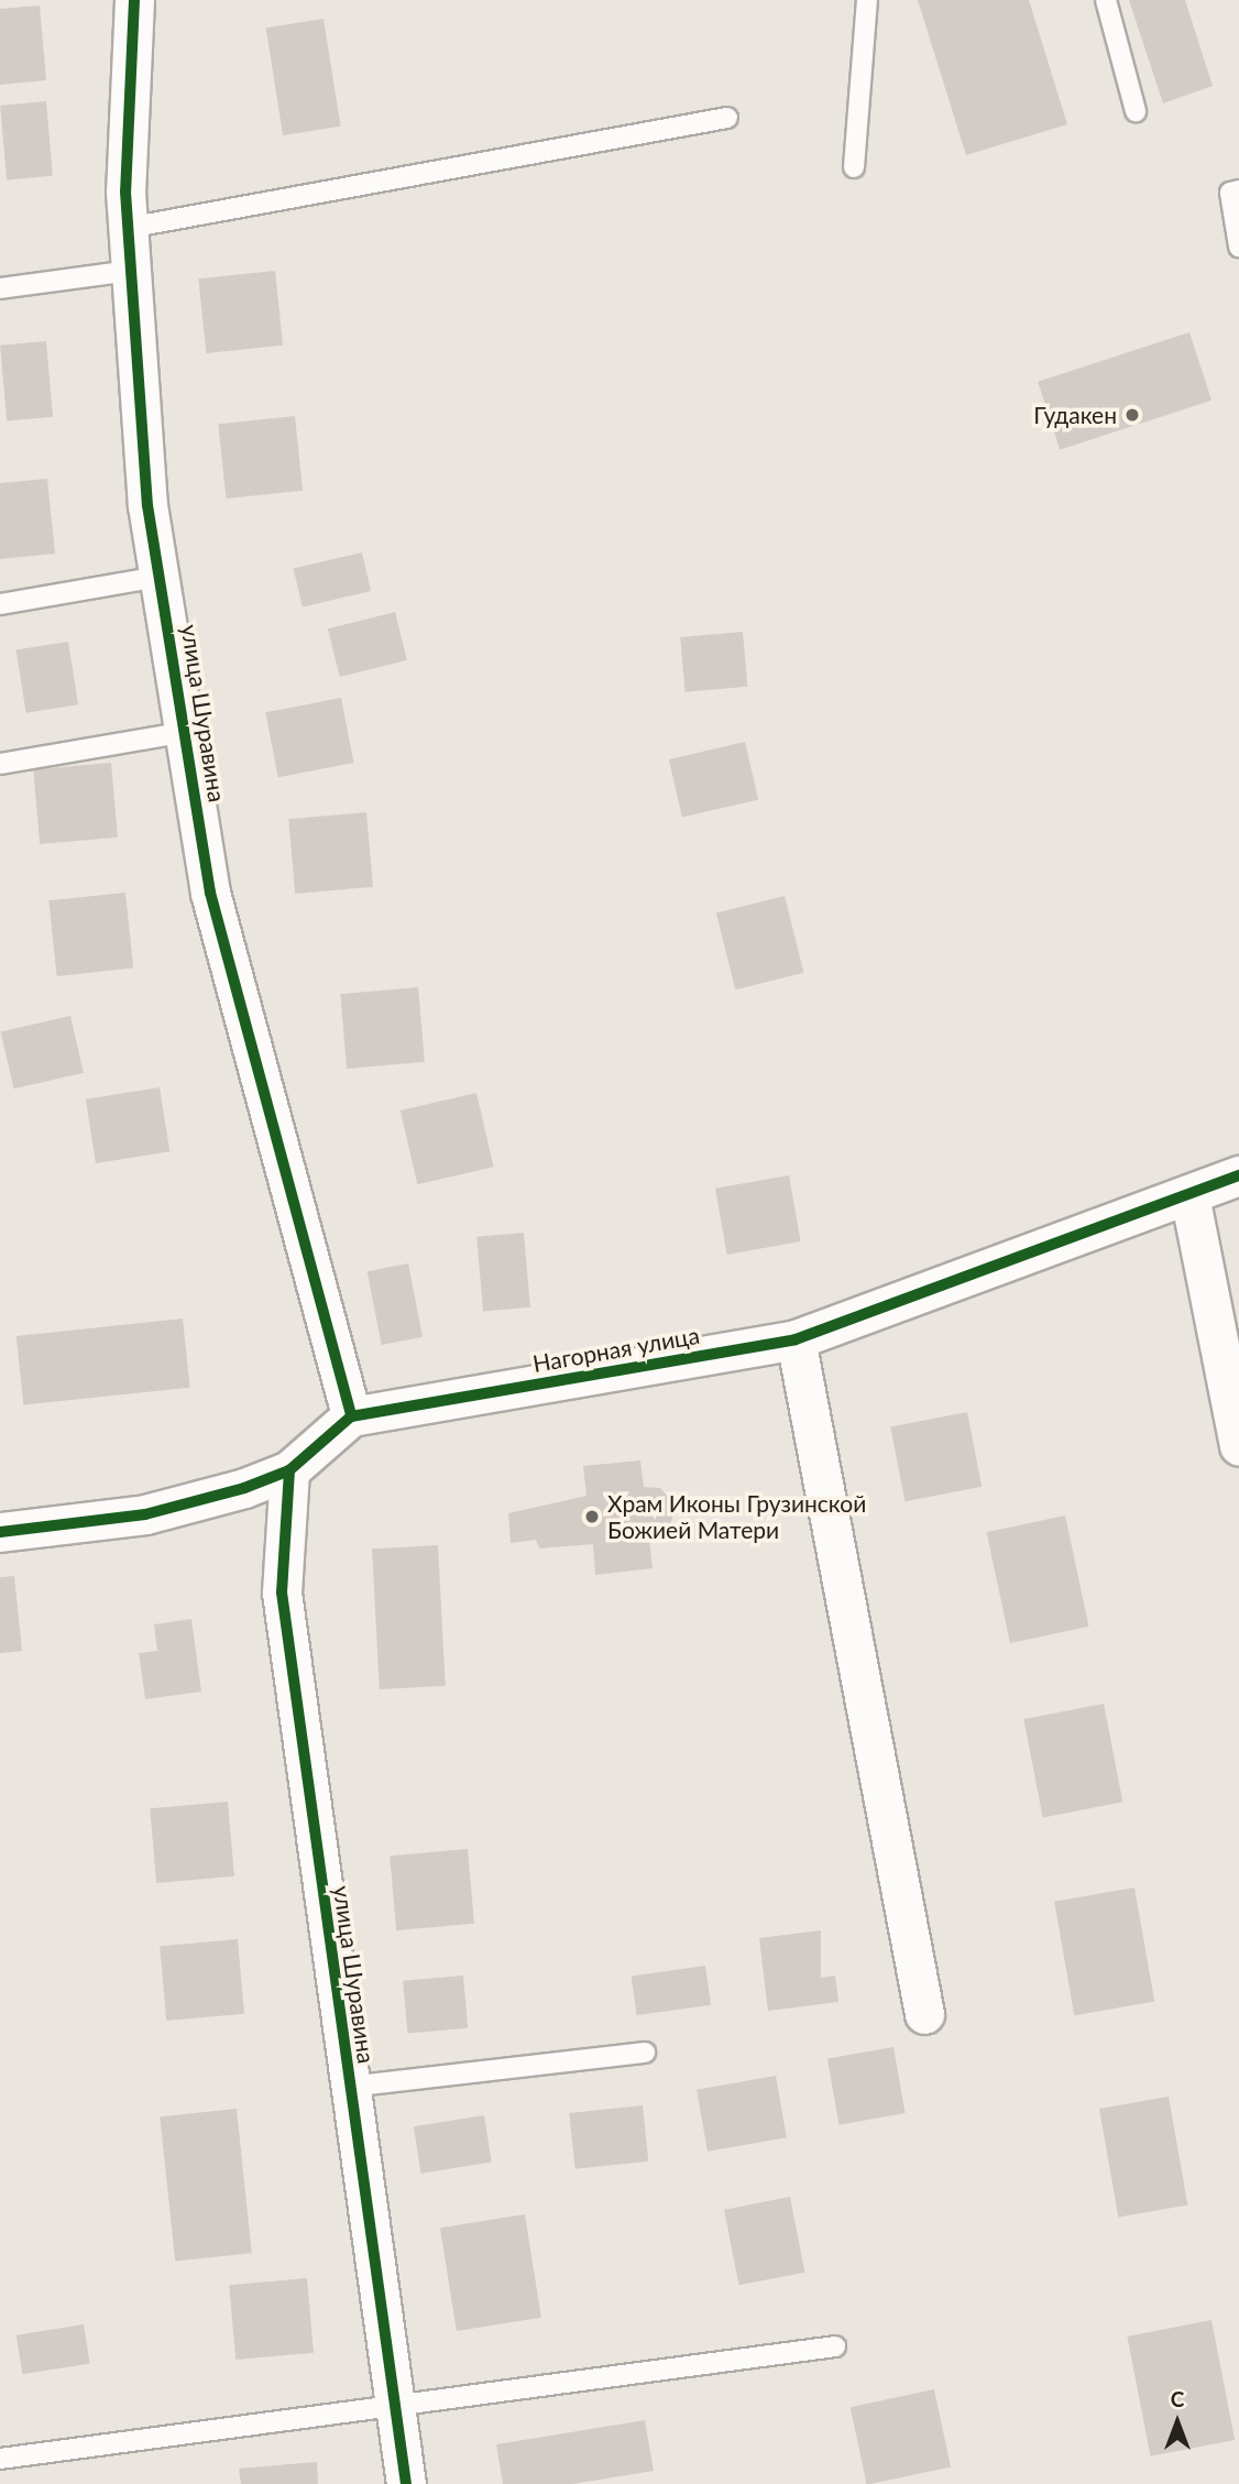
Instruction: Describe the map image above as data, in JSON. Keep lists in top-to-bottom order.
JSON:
{
  "streets": {
    "street": ["улица Шуравина", "Нагорная улица"]
  },
  "crossings": [
    ["улица Шуравина", "Нагорная улица"]
  ],
  "places": ["Гудакен", "Храм Иконы Грузинской Божией Матери"],
  "north": "top"
}
